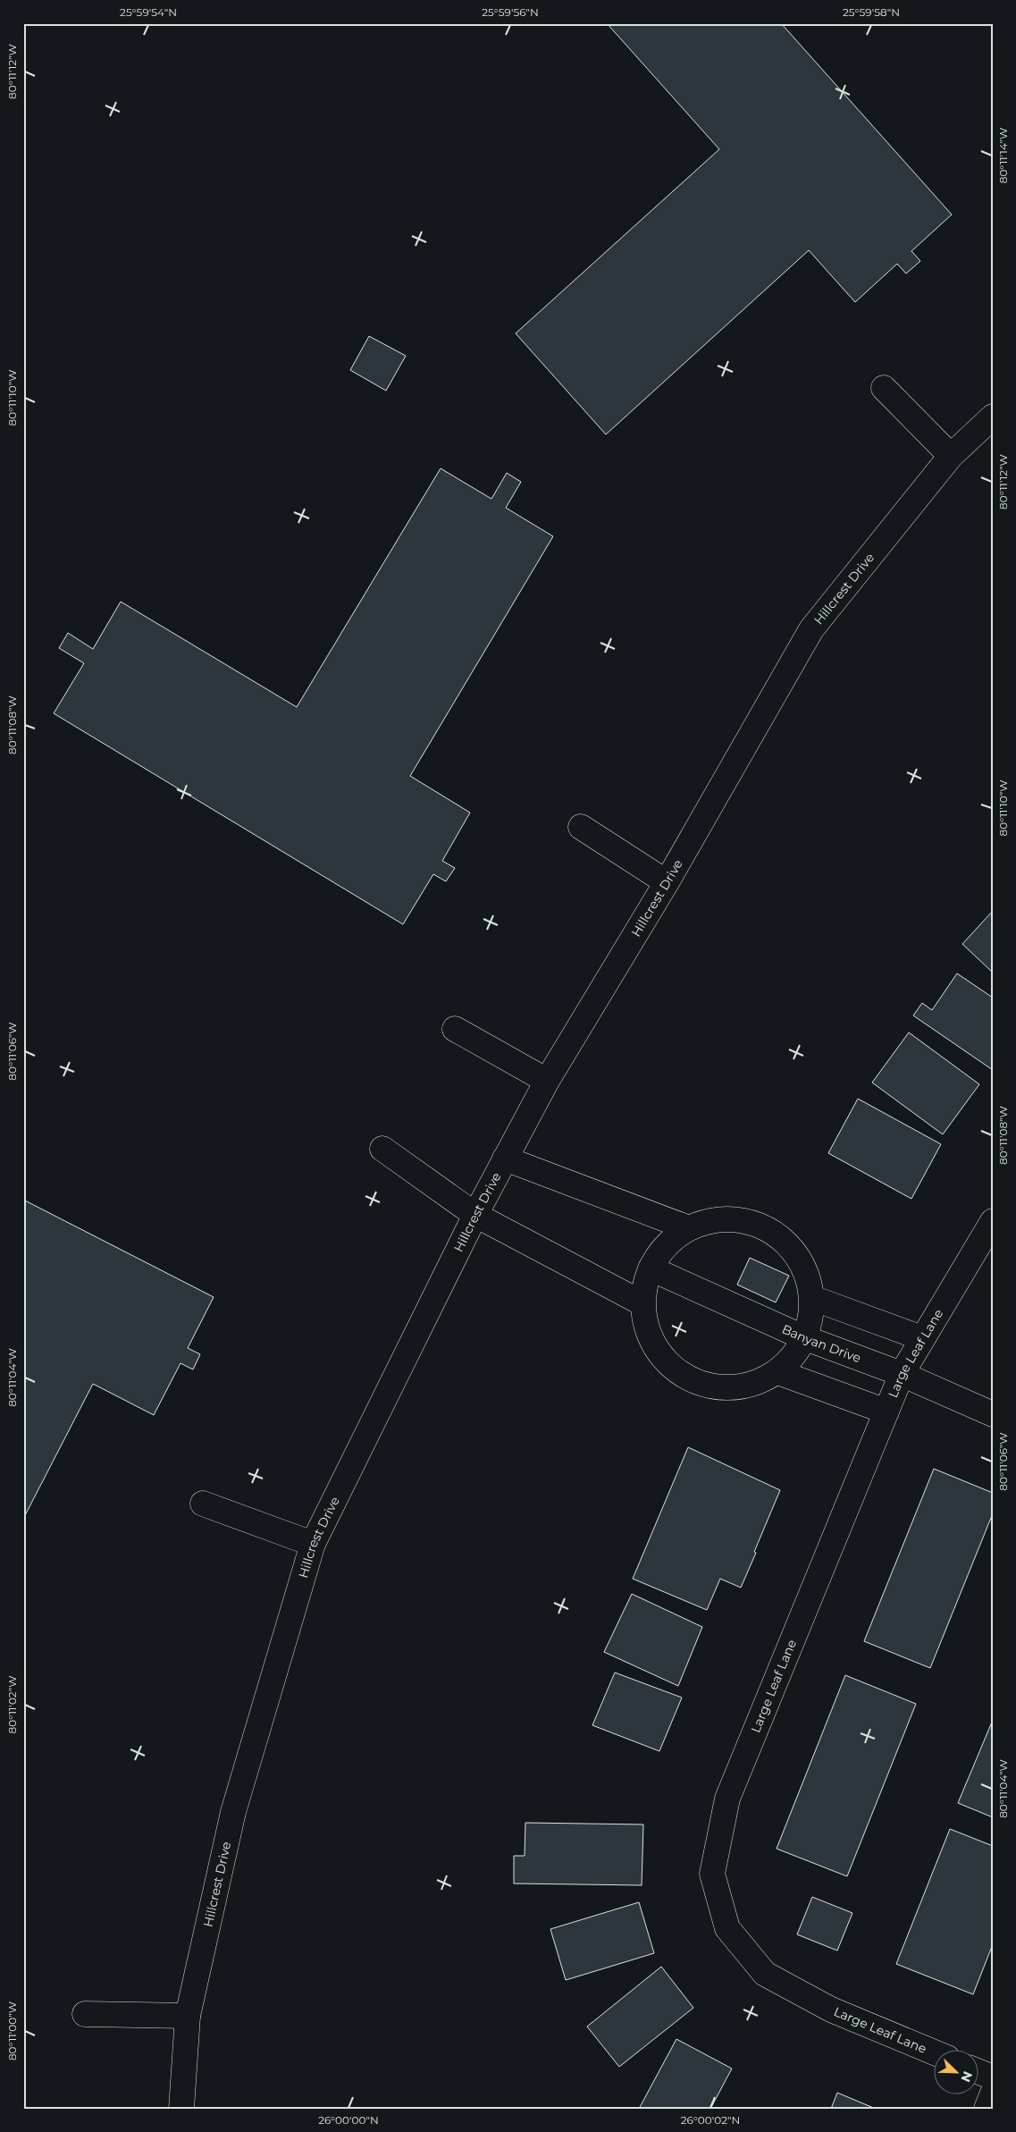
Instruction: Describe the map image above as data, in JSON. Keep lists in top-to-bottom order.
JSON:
{
  "streets": {
    "street": ["Hillcrest Drive", "Banyan Drive", "Large Leaf Lane"]
  },
  "crossings": [
    ["Banyan Drive", "Large Leaf Lane"]
  ],
  "north": "bottom right",
  "coordinates": [
    "25°59'54\"N",
    "25°59'56\"N",
    "25°59'58\"N",
    "80°11'12\"W",
    "80°11'14\"W",
    "80°11'10\"W",
    "80°11'08\"W",
    "80°11'06\"W",
    "80°11'04\"W",
    "80°11'02\"W",
    "80°11'00\"W",
    "26°00'00\"N",
    "26°00'02\"N"
  ]
}
